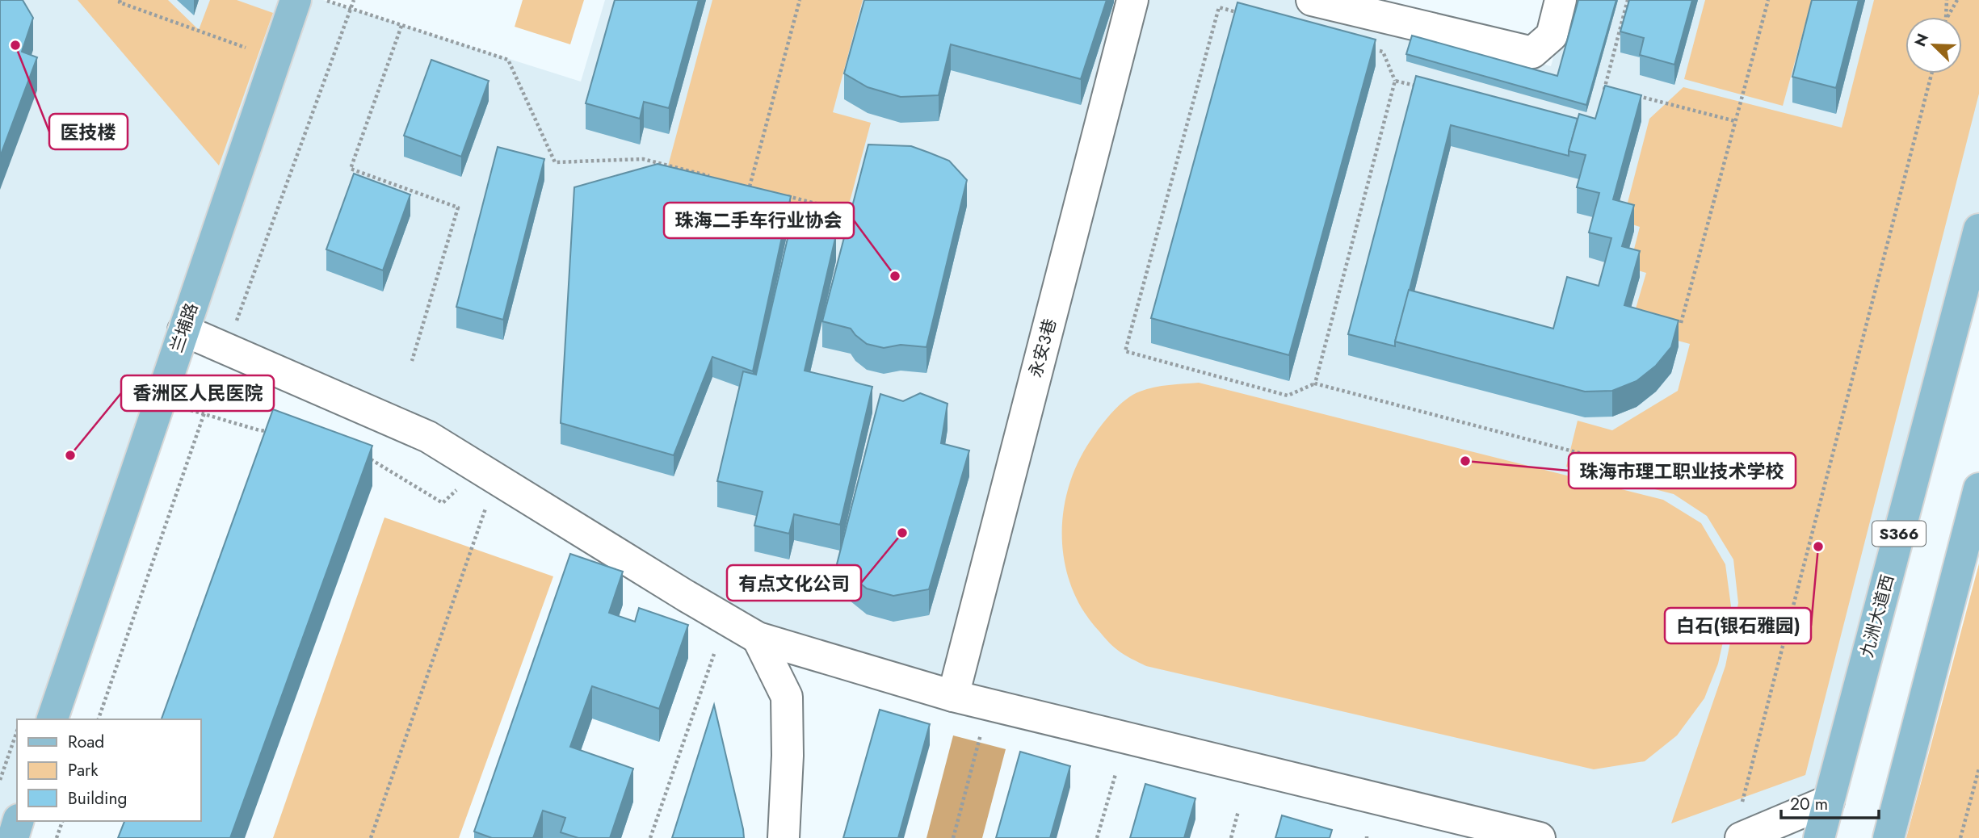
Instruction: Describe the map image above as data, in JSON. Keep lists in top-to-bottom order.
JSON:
{
  "streets": {
    "main road": ["兰埔路", "S366", "九洲大道西"],
    "street": ["永安3巷"]
  },
  "places": [
    "医技楼",
    "珠海二手车行业协会",
    "香洲区人民医院",
    "珠海市理工职业技术学校",
    "有点文化公司",
    "白石(银石雅园)"
  ],
  "legend": ["Road", "Park", "Building"],
  "scale_bar": "20 m",
  "north": "top left"
}
